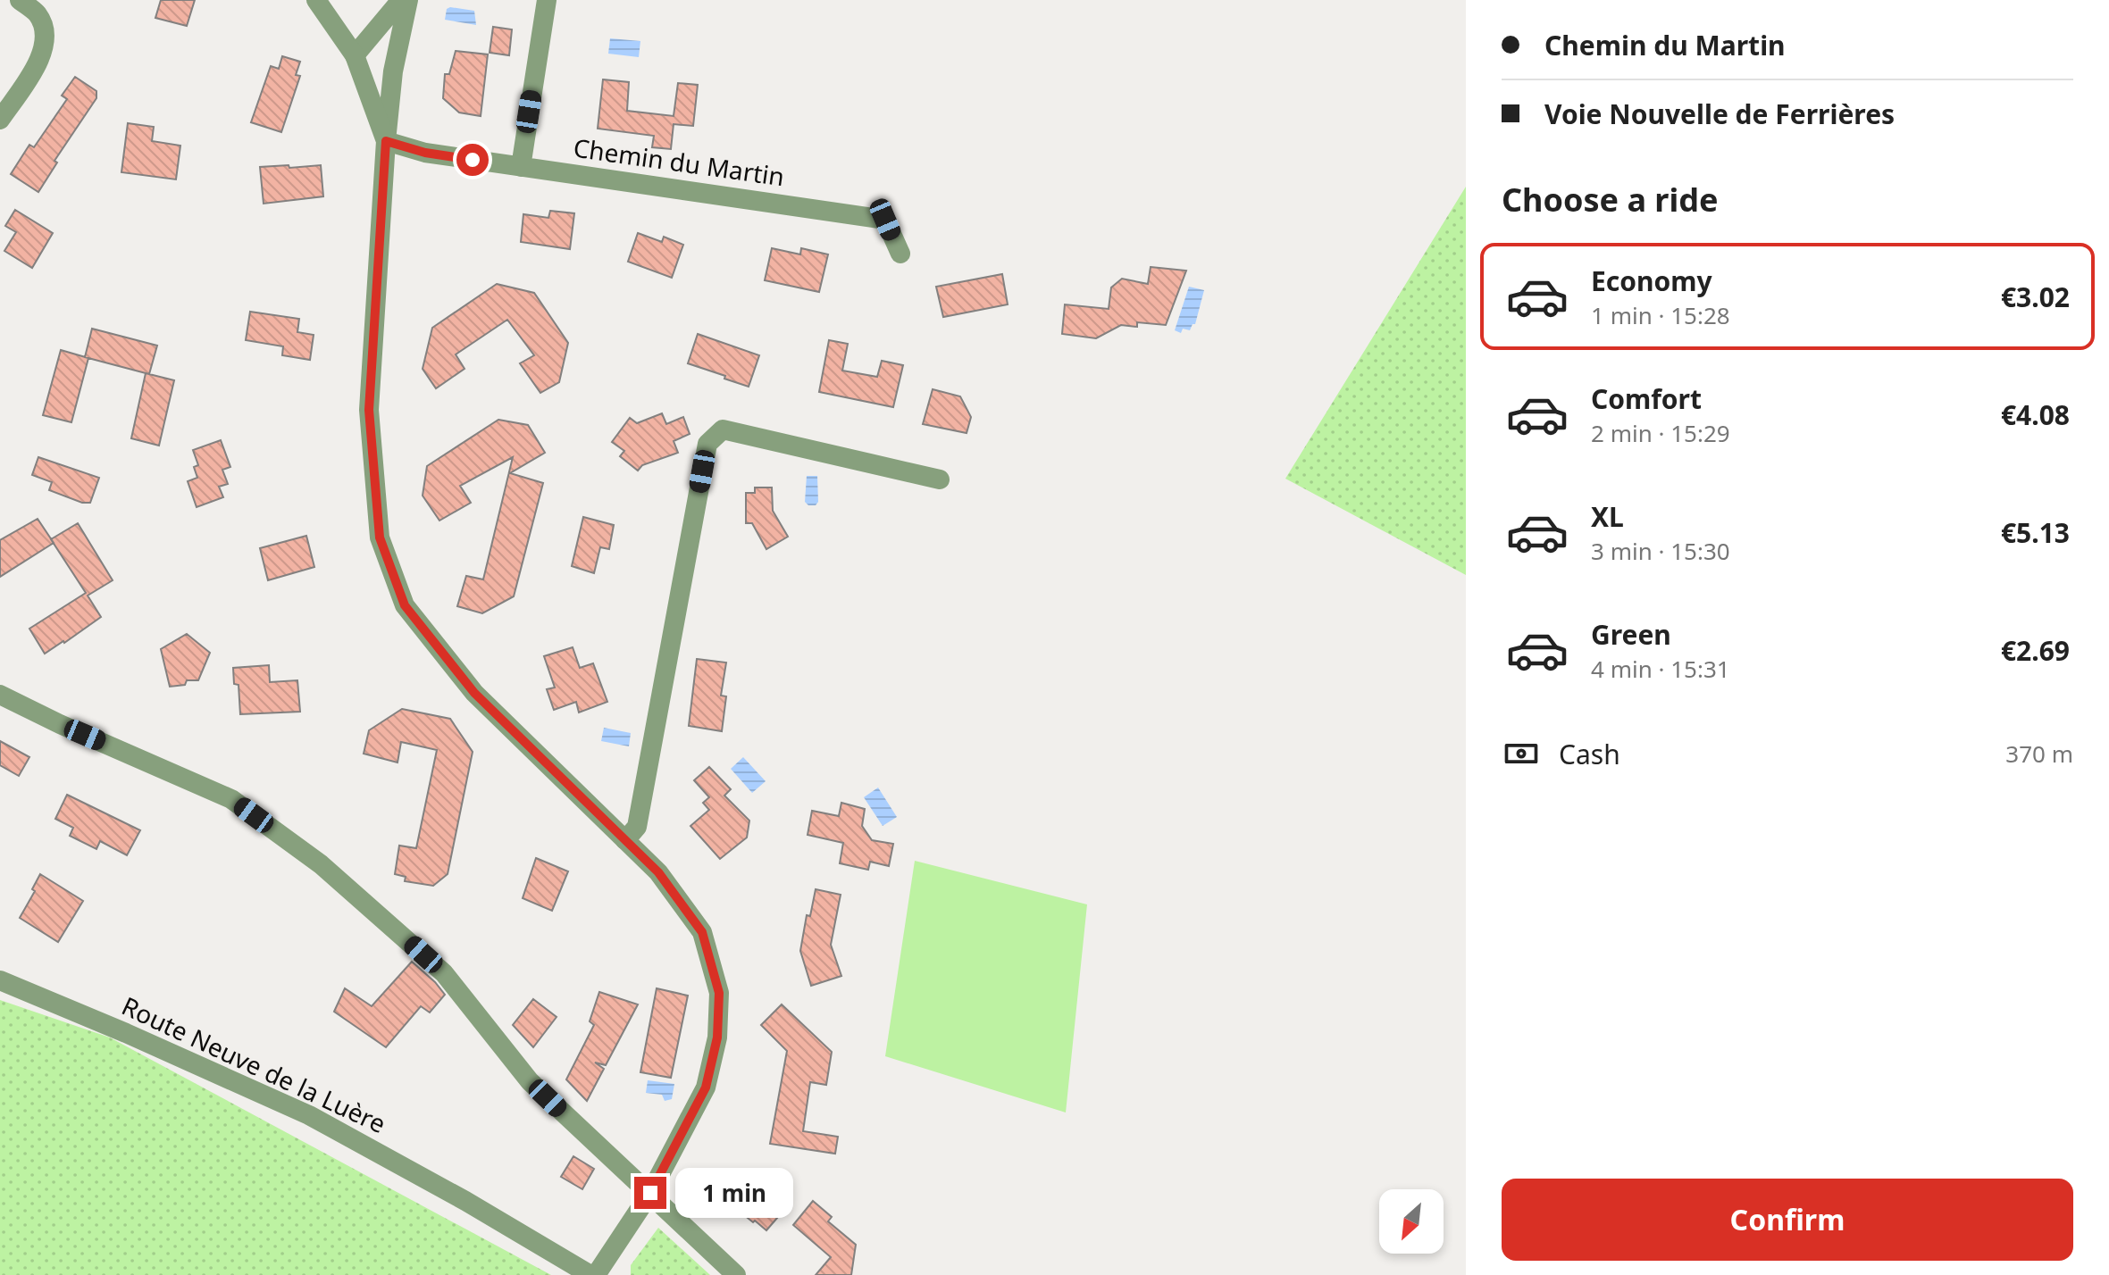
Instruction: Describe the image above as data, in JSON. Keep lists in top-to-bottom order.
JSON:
{
  "streets": {
    "street": ["Chemin du Martin", "Route Neuve de la Luère"]
  },
  "north": "bottom left",
  "page": {
    "banner": ["Chemin du Martin", "Voie Nouvelle de Ferrières"],
    "heading": "Choose a ride",
    "list": [
      {
        "name": "Economy",
        "note": "1 min · 15:28",
        "value": "€3.02"
      },
      {
        "name": "Comfort",
        "note": "2 min · 15:29",
        "value": "€4.08"
      },
      {
        "name": "XL",
        "note": "3 min · 15:30",
        "value": "€5.13"
      },
      {
        "name": "Green",
        "note": "4 min · 15:31",
        "value": "€2.69"
      }
    ],
    "pay": ["Cash", "370 m"],
    "buttons": "Confirm",
    "bubble": "1 min"
  }
}
